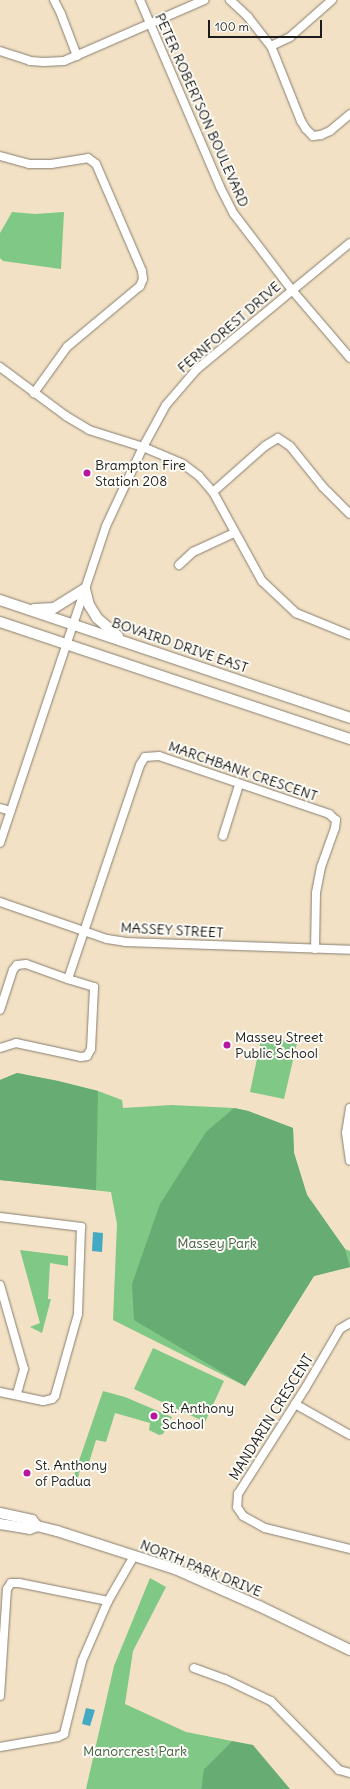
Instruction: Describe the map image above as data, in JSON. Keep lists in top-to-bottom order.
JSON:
{
  "streets": {
    "main road": ["BOVAIRD DRIVE EAST", "NORTH PARK DRIVE"],
    "street": [
      "PETER ROBERTSON BOULEVARD",
      "FERNFOREST DRIVE",
      "MARCHBANK CRESCENT",
      "MASSEY STREET",
      "MANDARIN CRESCENT"
    ]
  },
  "crossings": [
    ["PETER ROBERTSON BOULEVARD", "FERNFOREST DRIVE"],
    ["FERNFOREST DRIVE", "BOVAIRD DRIVE EAST"],
    ["MARCHBANK CRESCENT", "MASSEY STREET"]
  ],
  "parks": ["Massey Park", "Manorcrest Park"],
  "places": [
    "Brampton Fire Station 208",
    "Massey Street Public School",
    "St. Anthony School",
    "St. Anthony of Padua"
  ],
  "scale_bar": "100 m"
}
